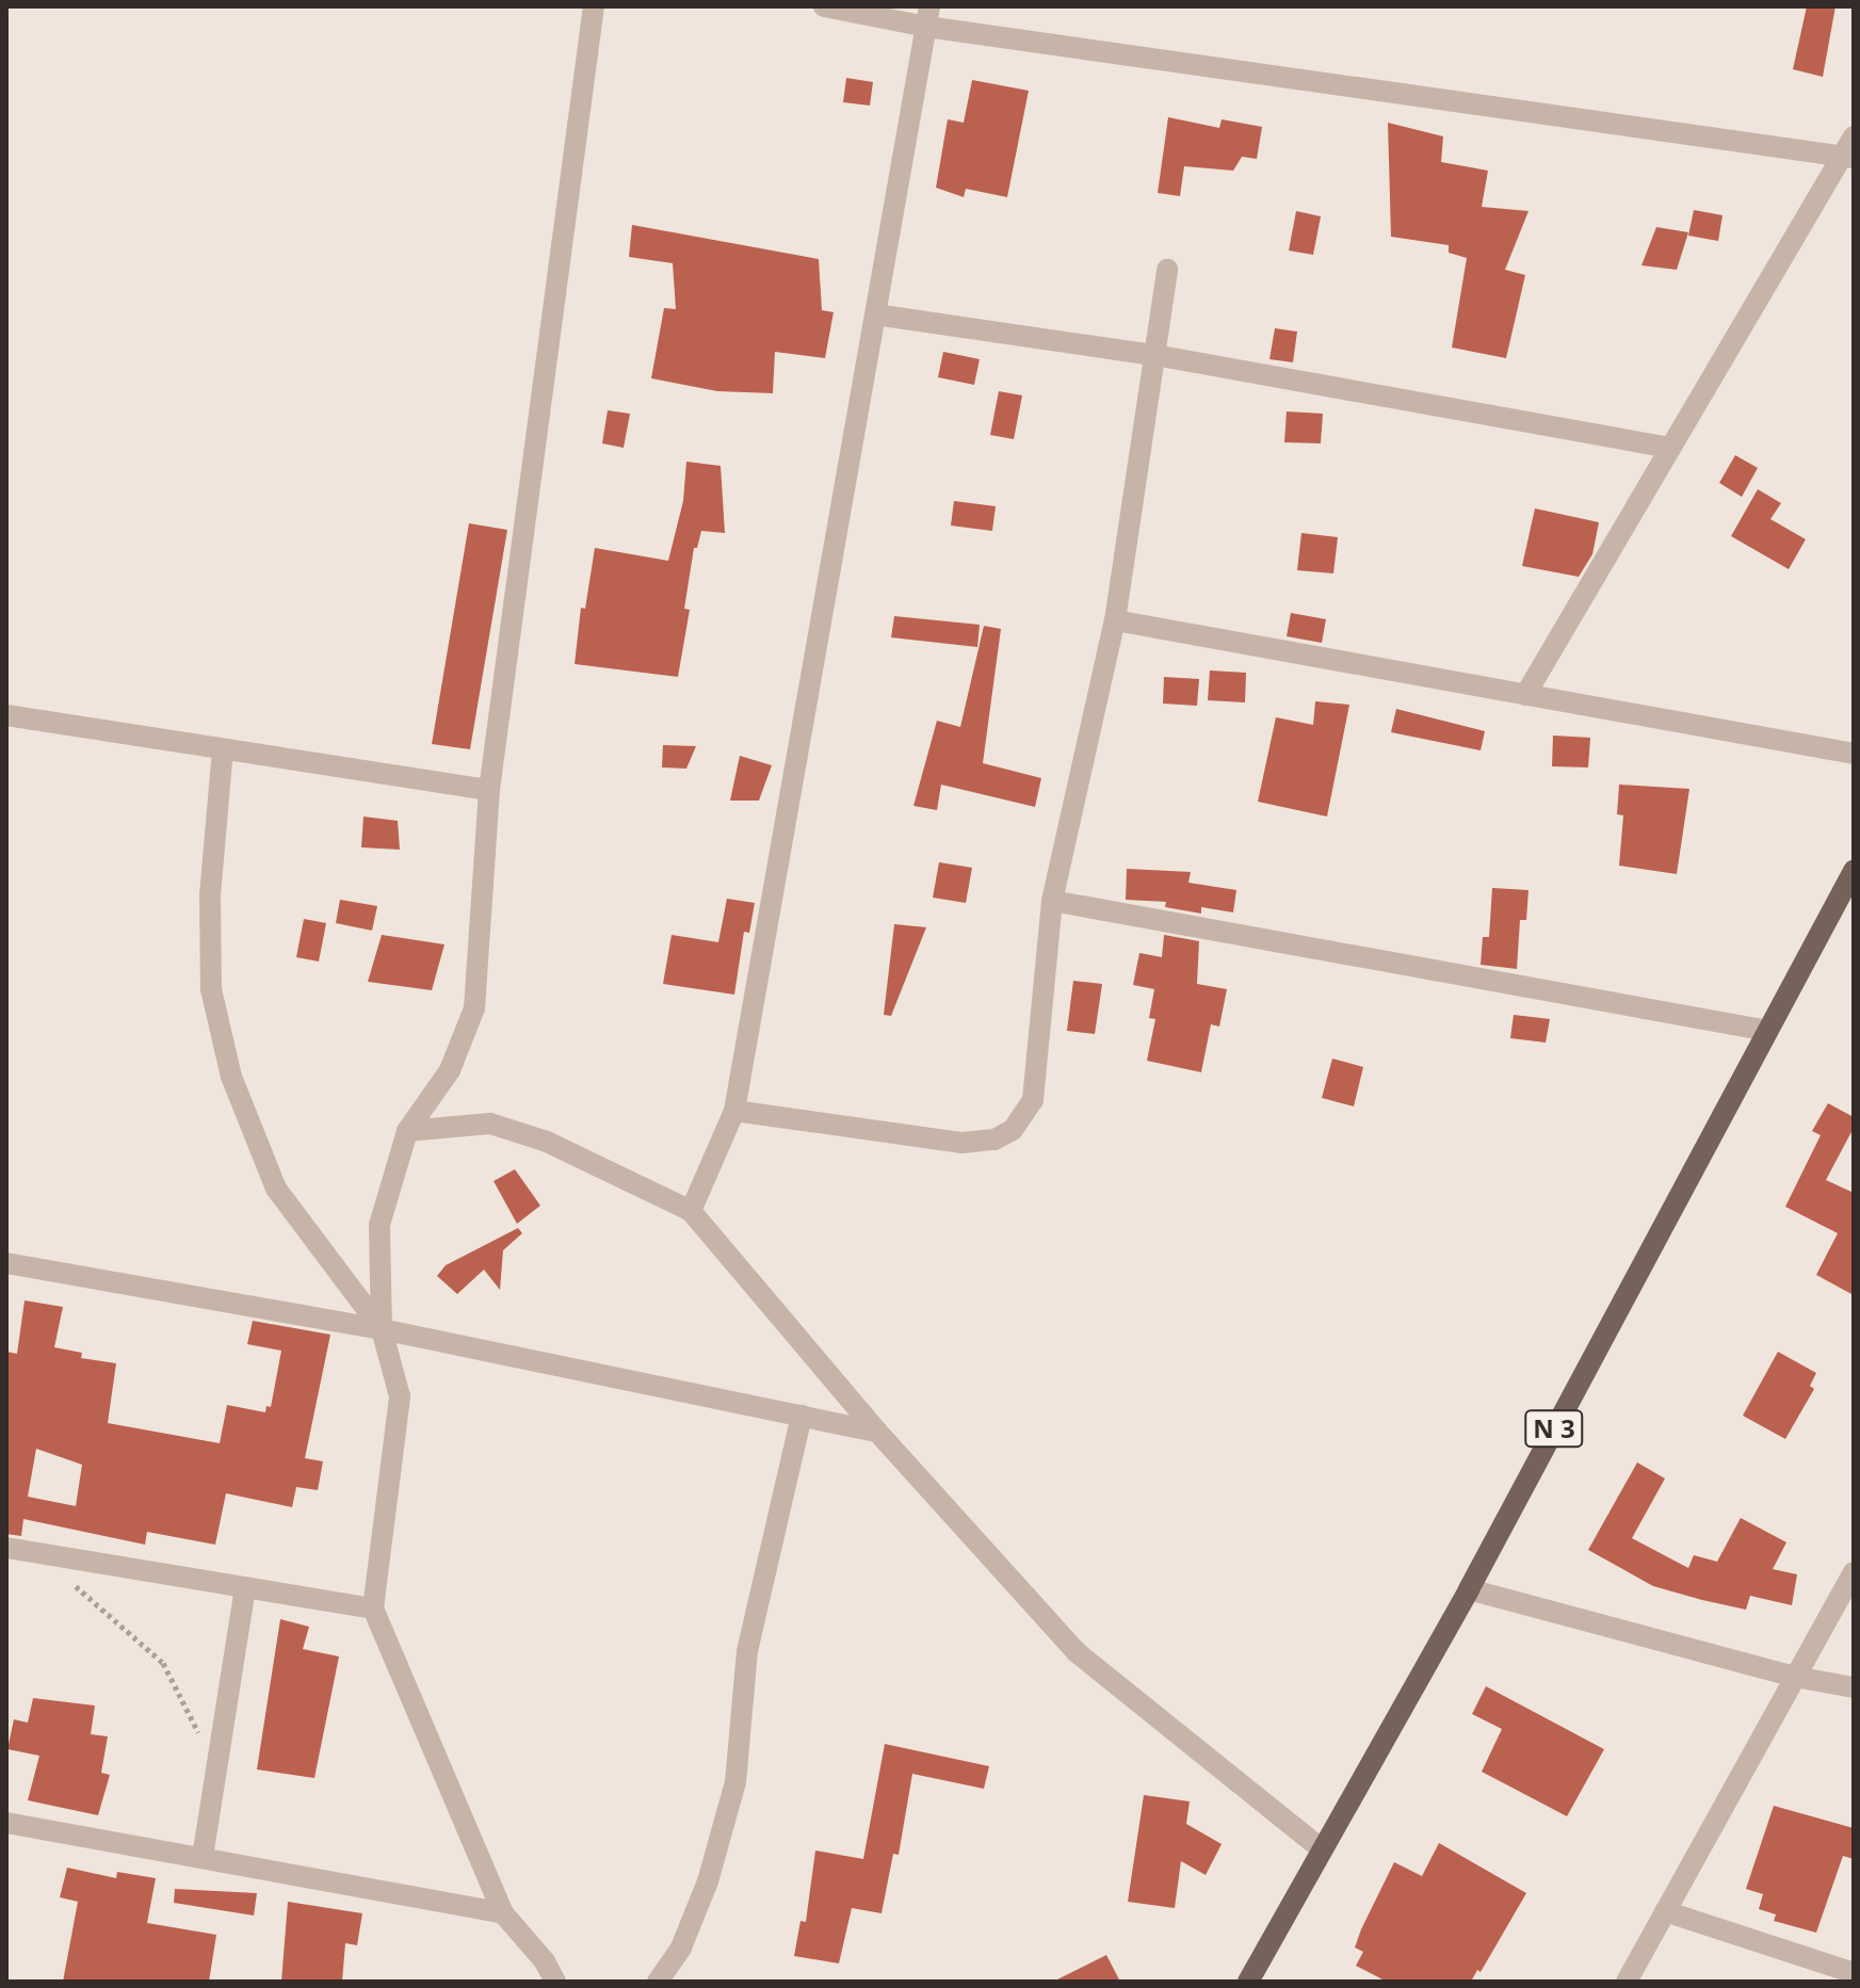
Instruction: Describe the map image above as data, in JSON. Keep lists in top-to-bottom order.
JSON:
{
  "streets": {
    "main road": ["N 3"]
  }
}
